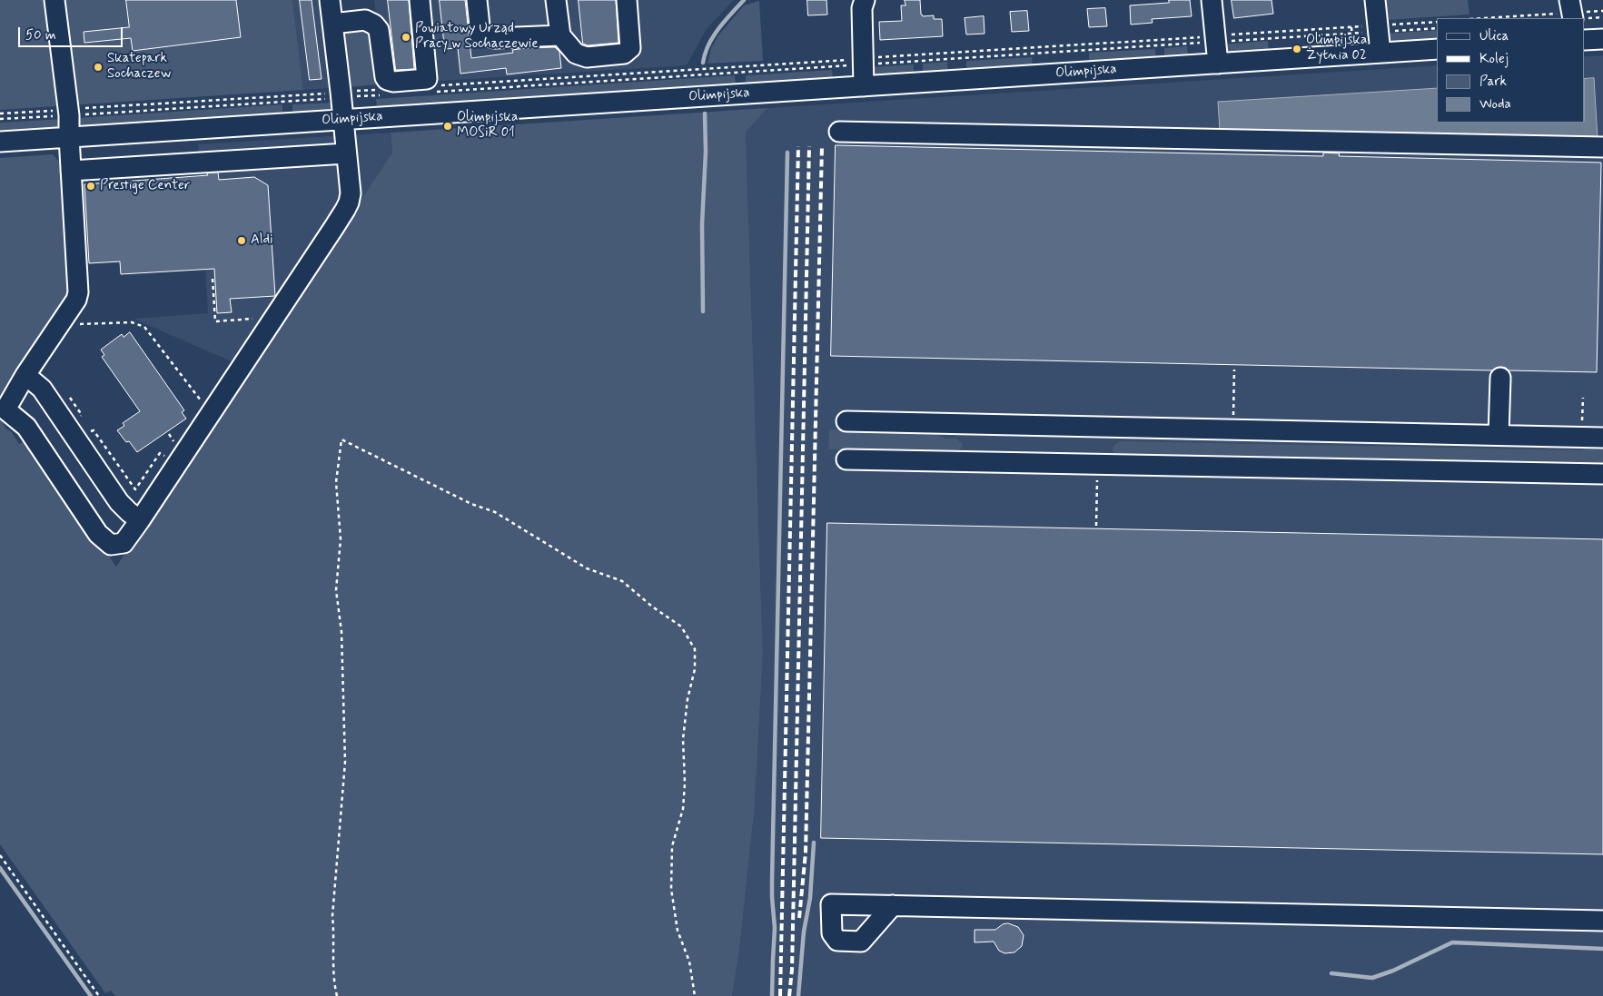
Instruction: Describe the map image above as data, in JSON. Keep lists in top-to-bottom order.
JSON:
{
  "streets": {
    "street": ["Olimpijska"]
  },
  "places": [
    "Powiatowy Urząd Pracy w Sochaczewie",
    "Olimpijska Żytnia 02",
    "Skatepark Sochaczew",
    "Olimpijska MOSiR 01",
    "Prestige Center",
    "Aldi"
  ],
  "legend": [
    "Ulica",
    "Kolej",
    "Park",
    "Woda"
  ],
  "scale_bar": "50 m"
}
